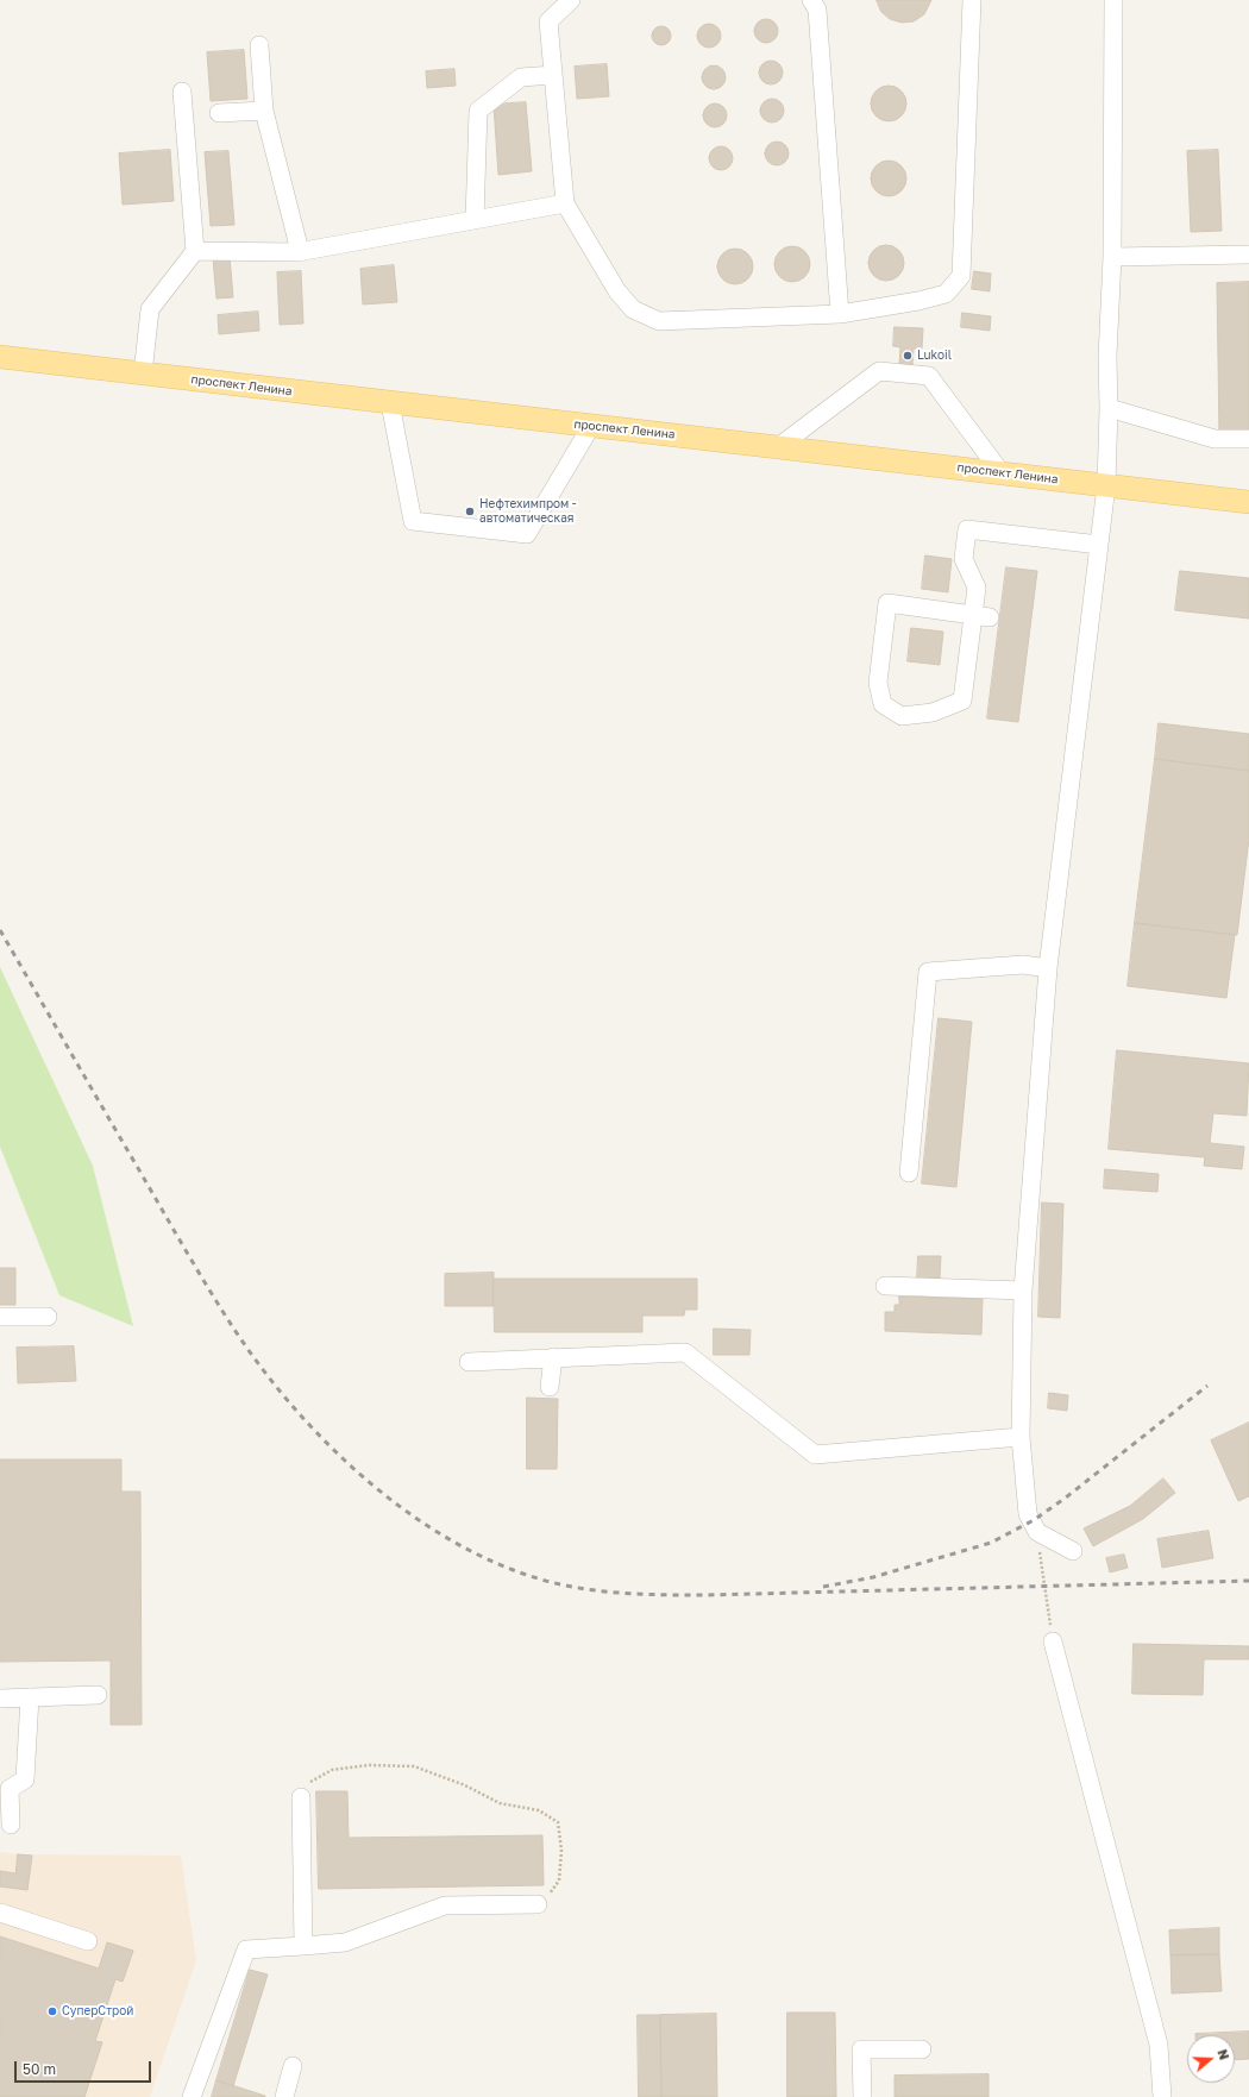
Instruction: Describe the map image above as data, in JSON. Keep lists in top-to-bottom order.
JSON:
{
  "streets": {
    "main road": ["проспект Ленина"]
  },
  "places": ["Lukoil", "Нефтехимпром - автоматическая", "СуперСтрой"],
  "scale_bar": "50 m",
  "north": "right"
}
